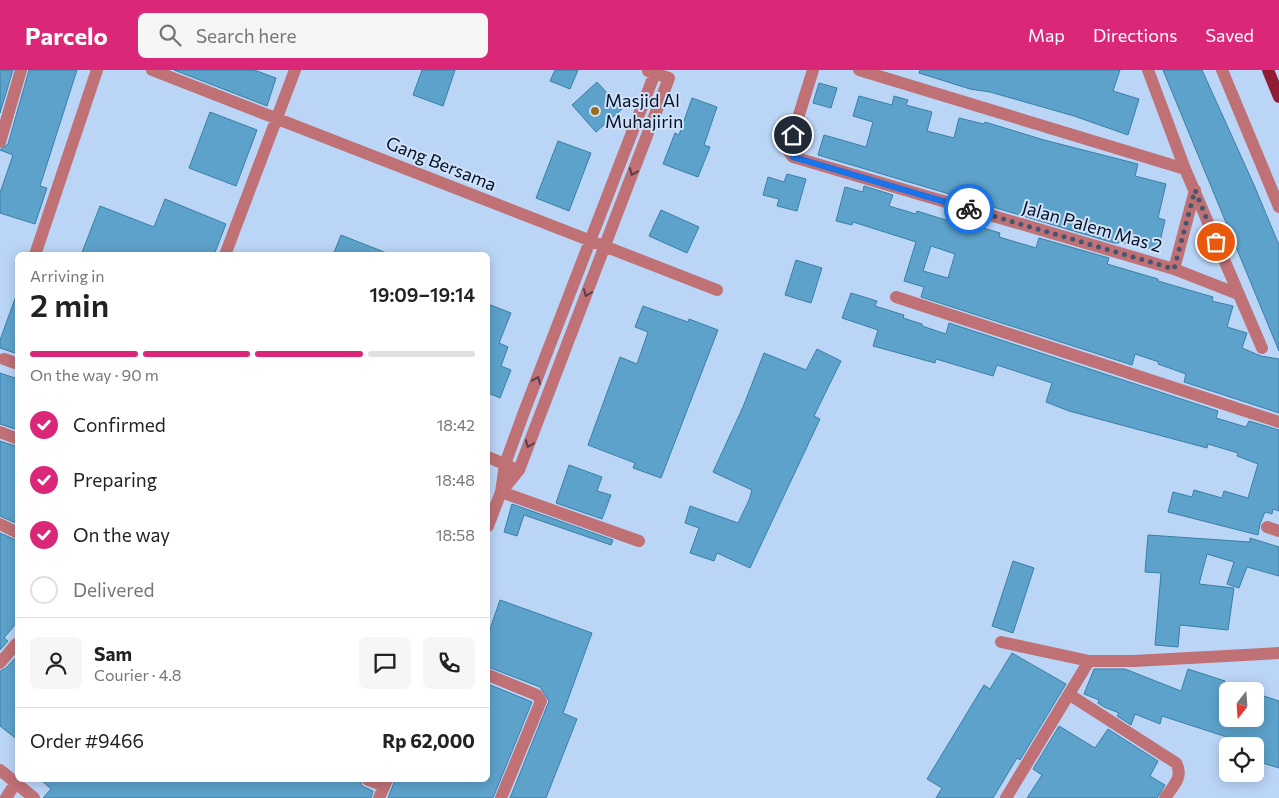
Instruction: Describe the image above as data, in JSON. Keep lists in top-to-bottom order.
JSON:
{
  "streets": {
    "street": ["Gang Bersama", "Jalan Palem Mas 2"]
  },
  "places": ["Masjid Al Muhajirin"],
  "north": "bottom",
  "page": {
    "header": "Parcelo",
    "search": "Search here",
    "nav": ["Map", "Directions", "Saved"],
    "heading": ["2 min", "Arriving in", "19:09–19:14"],
    "panel": [
      "Sam",
      "Courier · 4.8",
      "Order #9466",
      "Rp 62,000"
    ],
    "bar": "On the way · 90 m",
    "list": [
      ["Confirmed", "18:42"],
      ["Preparing", "18:48"],
      ["On the way", "18:58"],
      "Delivered"
    ]
  }
}
